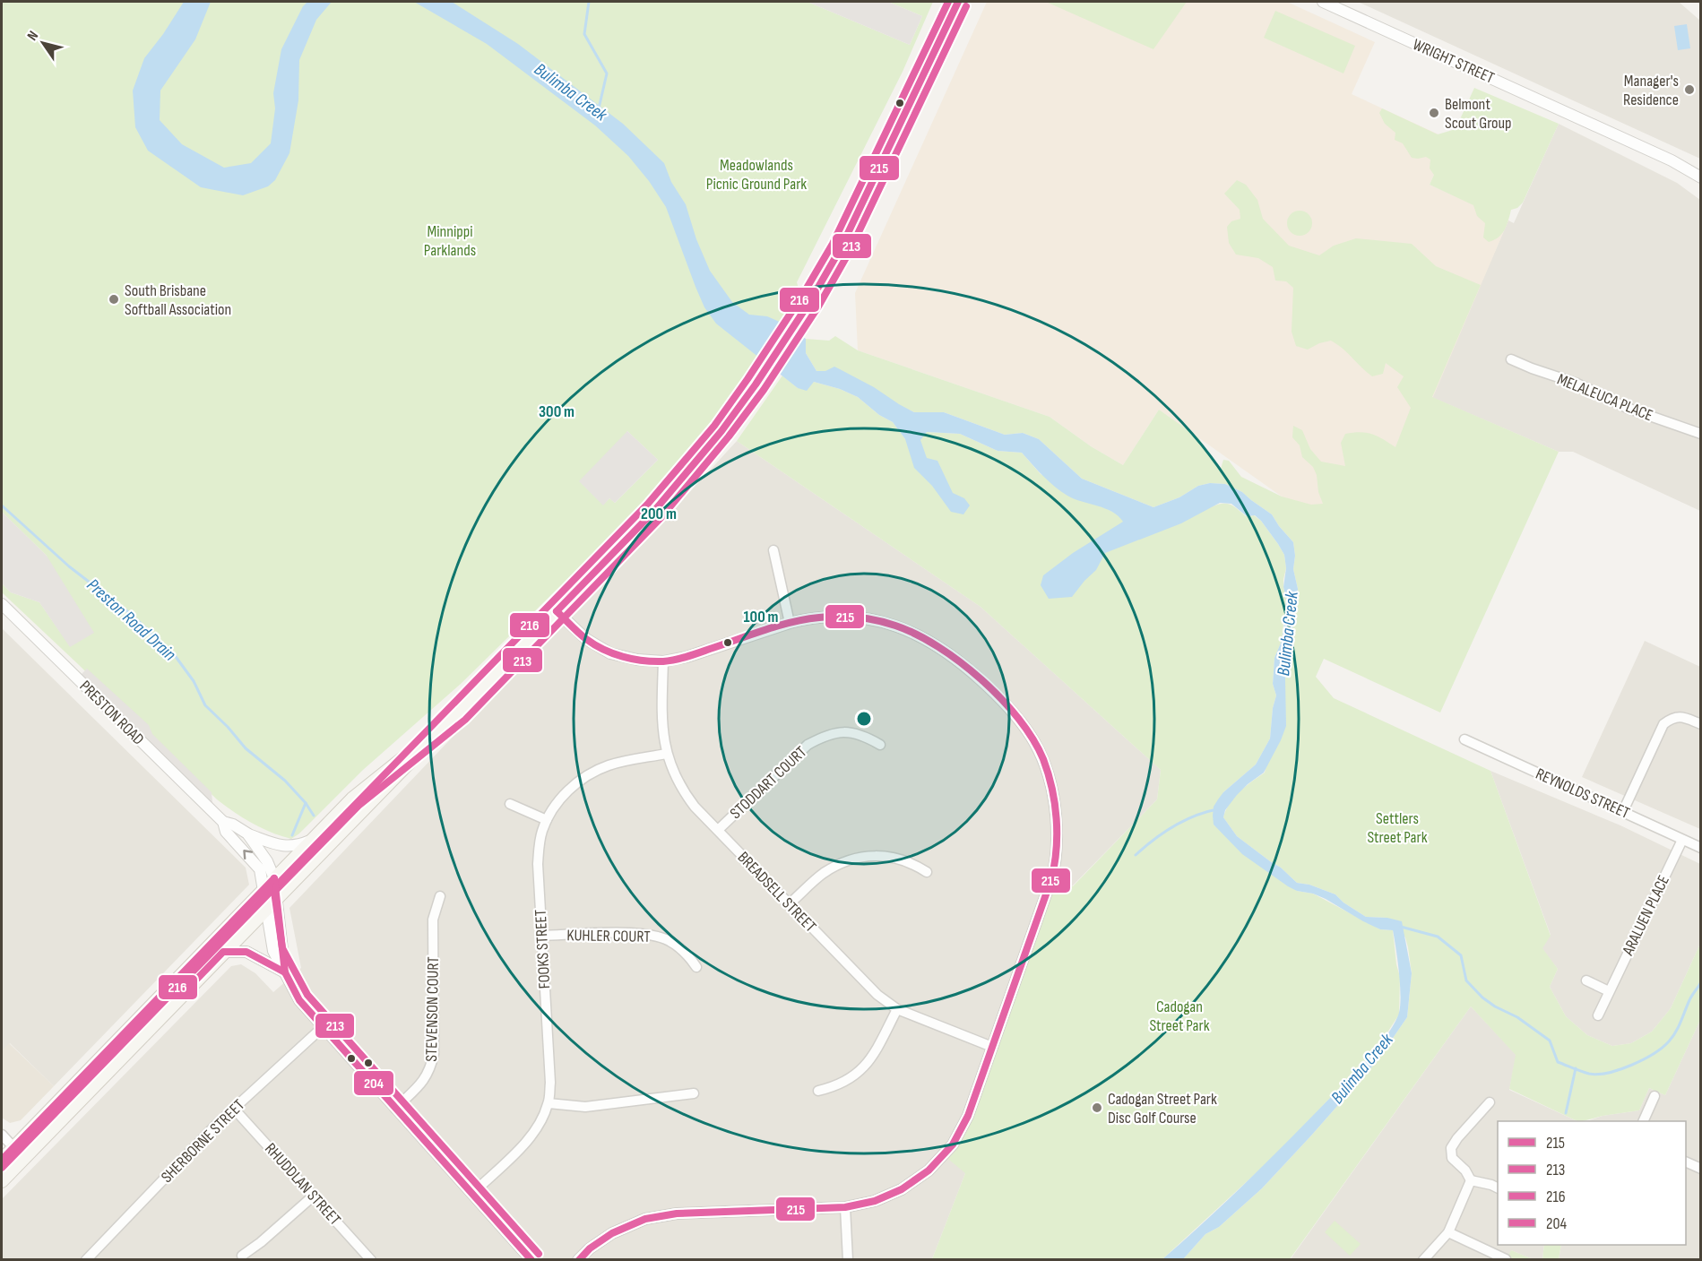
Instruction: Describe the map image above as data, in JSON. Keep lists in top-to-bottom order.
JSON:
{
  "streets": {
    "street": [
      "WRIGHT STREET",
      "MELALEUCA PLACE",
      "PRESTON ROAD",
      "STODDART COURT",
      "REYNOLDS STREET",
      "BREADSELL STREET",
      "ARALUEN PLACE",
      "KUHLER COURT",
      "FOOKS STREET",
      "STEVENSON COURT",
      "SHERBORNE STREET",
      "RHUDDLAN STREET"
    ]
  },
  "crossings": [
    ["PRESTON ROAD", "FOOKS STREET"],
    ["PRESTON ROAD", "STEVENSON COURT"],
    ["PRESTON ROAD", "SHERBORNE STREET"],
    ["STODDART COURT", "BREADSELL STREET"],
    ["REYNOLDS STREET", "ARALUEN PLACE"],
    ["BREADSELL STREET", "FOOKS STREET"],
    ["KUHLER COURT", "FOOKS STREET"],
    ["SHERBORNE STREET", "RHUDDLAN STREET"]
  ],
  "water": ["Bulimba Creek", "Preston Road Drain"],
  "parks": [
    "Meadowlands Picnic Ground Park",
    "Minnippi Parklands",
    "Settlers Street Park",
    "Cadogan Street Park"
  ],
  "places": [
    "Manager's Residence",
    "Belmont Scout Group",
    "South Brisbane Softball Association",
    "Cadogan Street Park Disc Golf Course"
  ],
  "lines": [
    "transit line 215",
    "transit line 216",
    "transit line 213",
    "transit line 204"
  ],
  "legend": [
    "215",
    "213",
    "216",
    "204"
  ],
  "north": "top left",
  "rings": ["300 m", "200 m", "100 m"]
}
